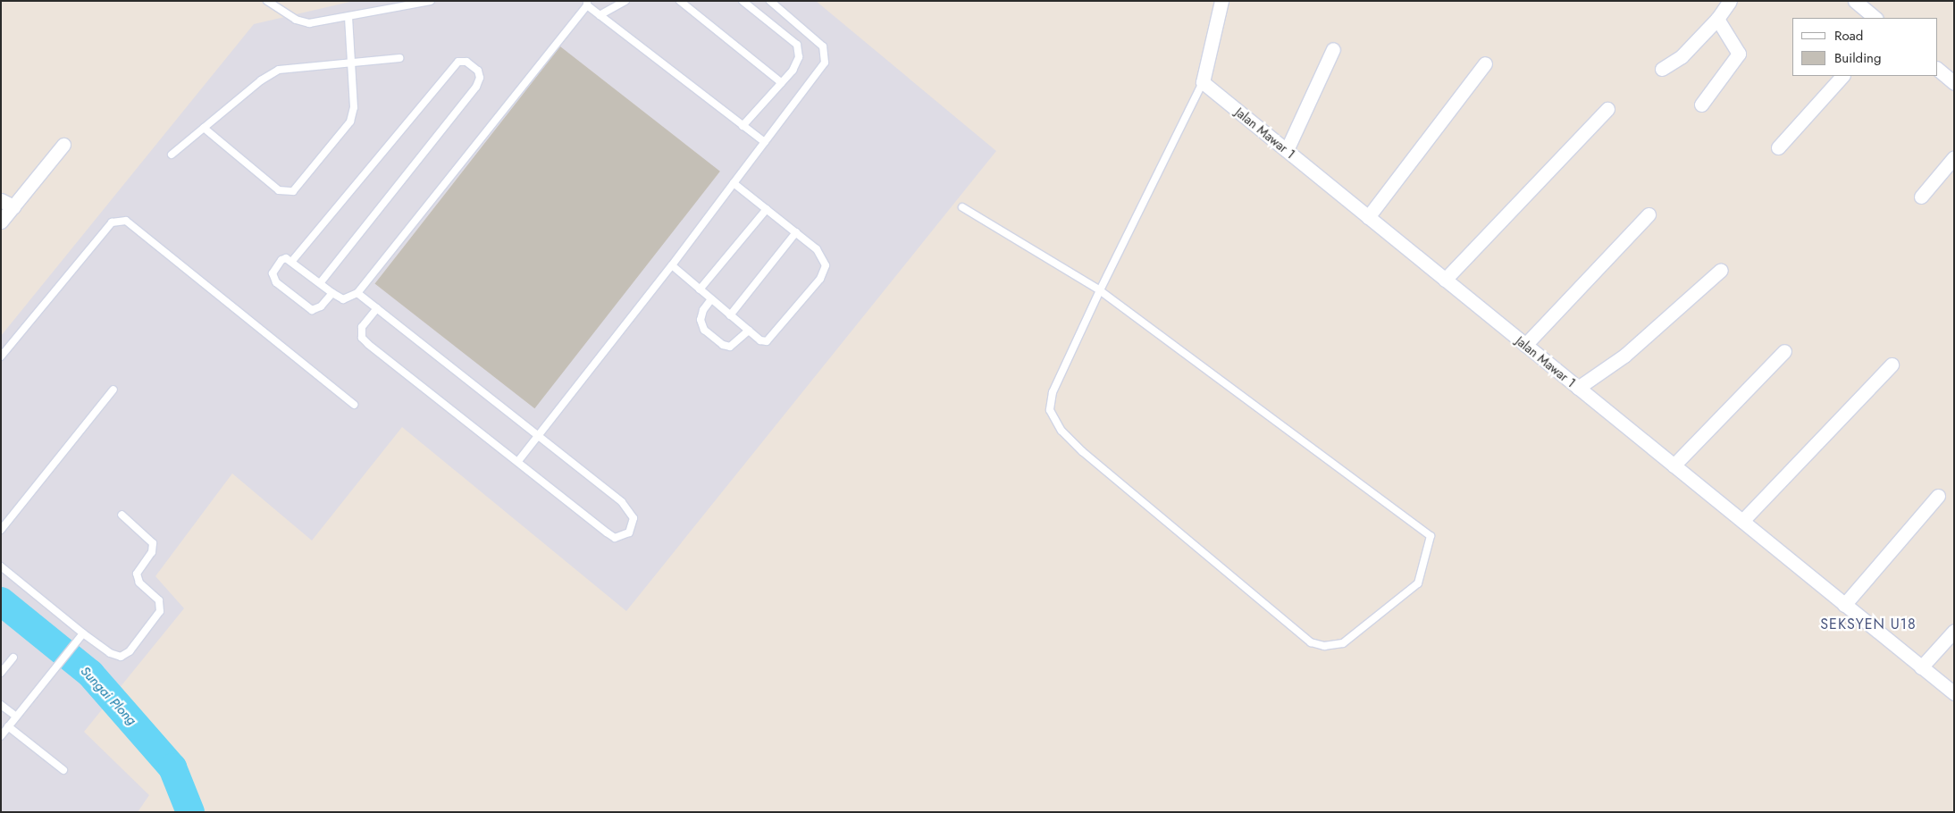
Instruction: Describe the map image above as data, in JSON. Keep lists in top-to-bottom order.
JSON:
{
  "streets": {
    "street": ["Jalan Mawar 1"]
  },
  "districts": ["SEKSYEN U18"],
  "water": ["Sungai Plong"],
  "legend": ["Road", "Building"]
}
